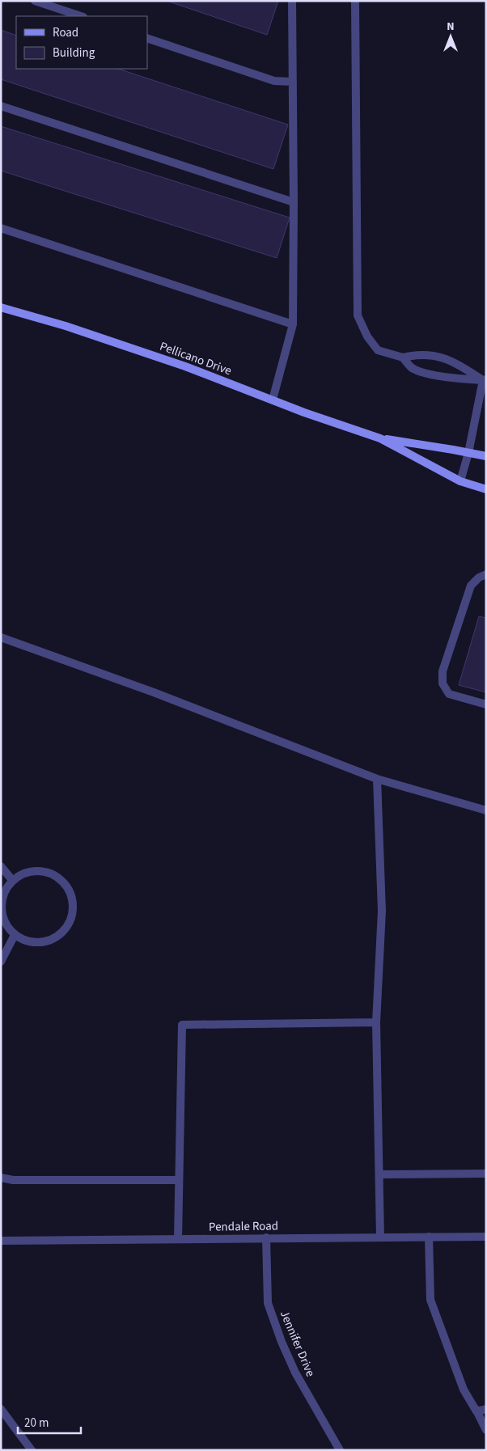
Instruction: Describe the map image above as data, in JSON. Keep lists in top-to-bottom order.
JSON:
{
  "streets": {
    "main road": ["Pellicano Drive"],
    "street": ["Pendale Road", "Jennifer Drive"]
  },
  "crossings": [
    ["Pendale Road", "Jennifer Drive"]
  ],
  "legend": ["Road", "Building"],
  "scale_bar": "20 m",
  "north": "top"
}
